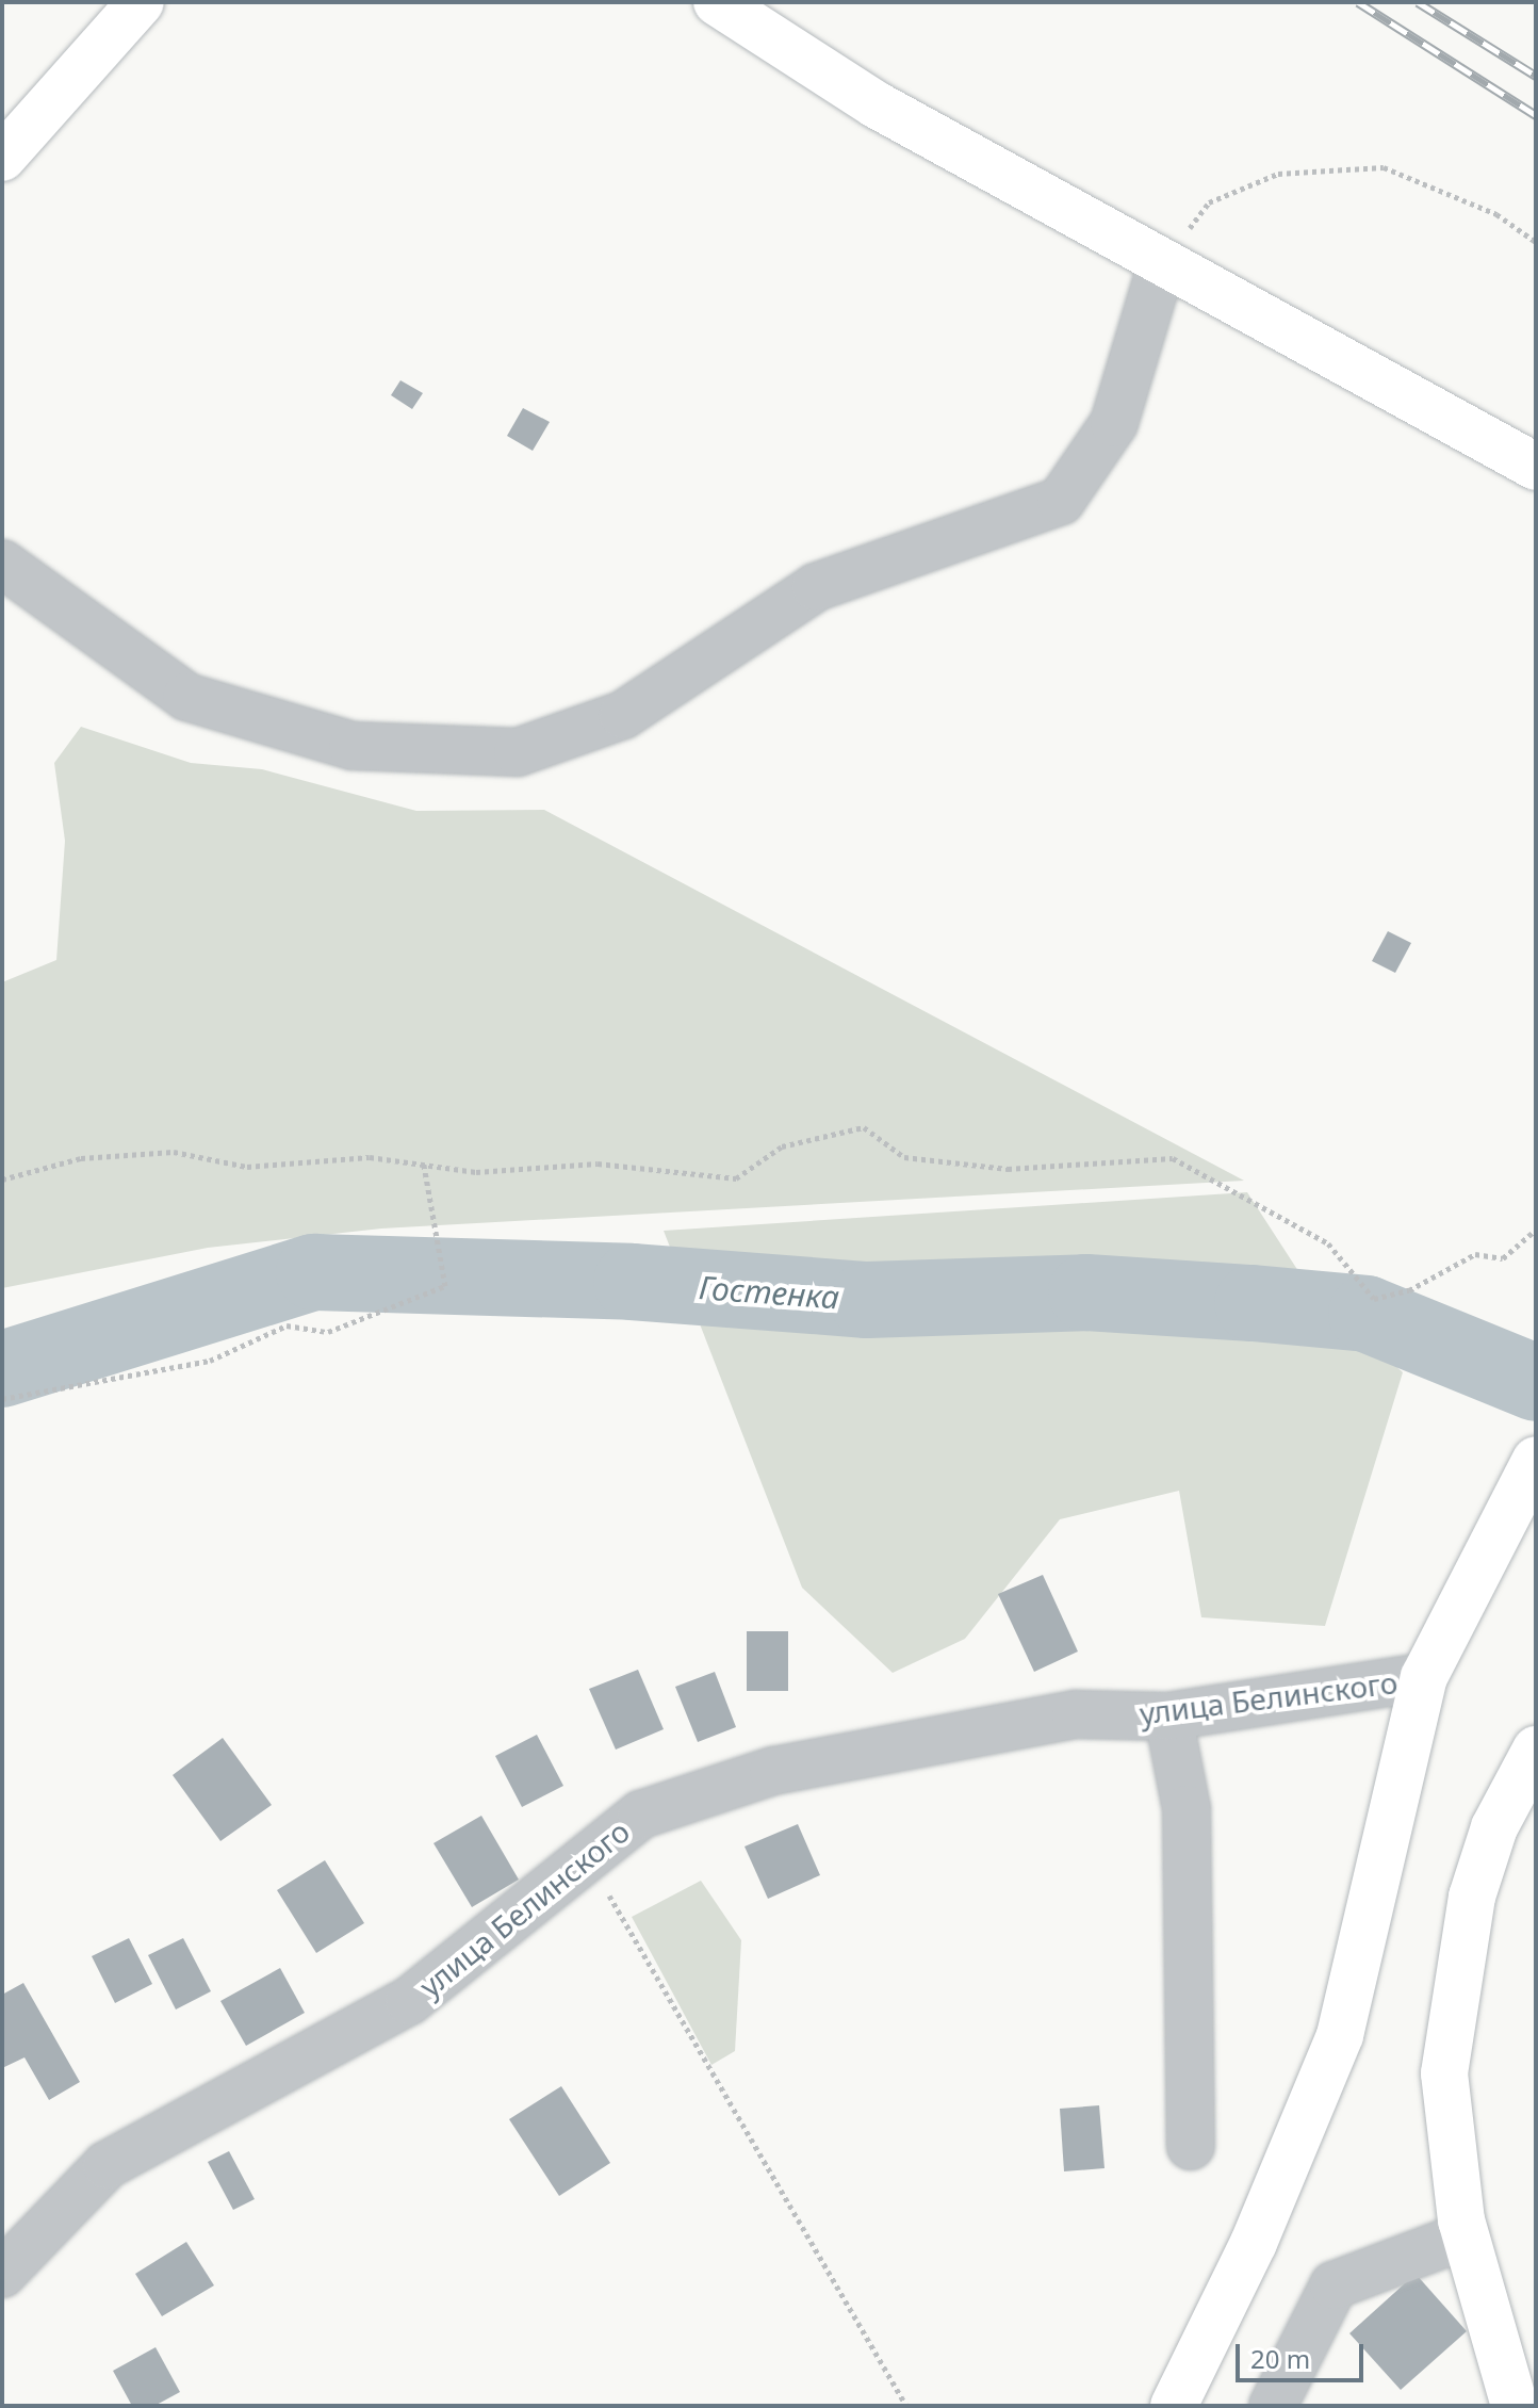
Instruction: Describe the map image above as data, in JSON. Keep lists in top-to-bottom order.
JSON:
{
  "streets": {
    "street": ["улица Белинского"]
  },
  "water": ["Гостенка"],
  "scale_bar": "20 m"
}
